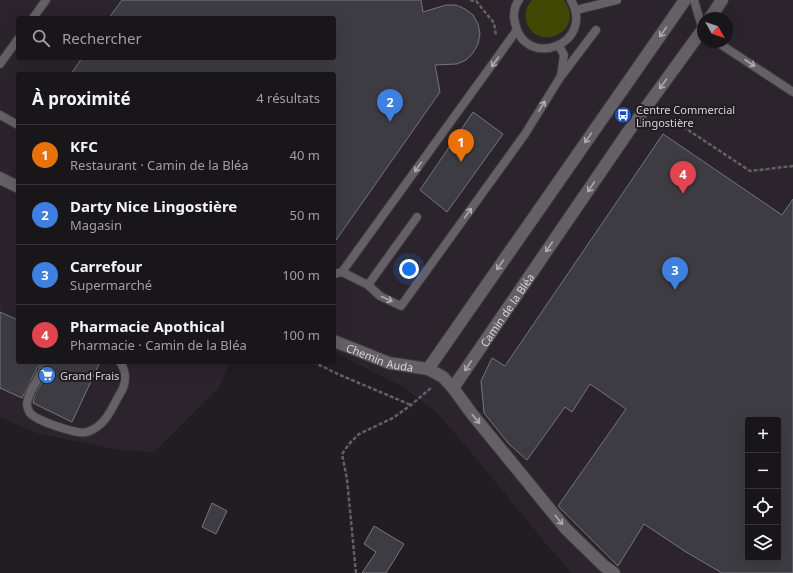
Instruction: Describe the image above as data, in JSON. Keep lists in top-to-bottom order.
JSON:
{
  "streets": {
    "street": ["Camin de la Bléa", "Chemin Auda"]
  },
  "crossings": [
    ["Camin de la Bléa", "Chemin Auda"]
  ],
  "places": {
    "bus stop": ["Centre Commercial Lingostière"],
    "supermarket": ["Grand Frais"]
  },
  "north": "bottom right",
  "page": {
    "search": "Rechercher",
    "heading": ["À proximité", "4 résultats"],
    "pins": [
      "2",
      "1",
      "4",
      "3"
    ],
    "list": [
      {
        "mark": "1",
        "name": "KFC",
        "note": "Restaurant · Camin de la Bléa",
        "value": "40 m"
      },
      {
        "mark": "2",
        "name": "Darty Nice Lingostière",
        "note": "Magasin",
        "value": "50 m"
      },
      {
        "mark": "3",
        "name": "Carrefour",
        "note": "Supermarché",
        "value": "100 m"
      },
      {
        "mark": "4",
        "name": "Pharmacie Apothical",
        "note": "Pharmacie · Camin de la Bléa",
        "value": "100 m"
      }
    ],
    "map_buttons": ["+", "−"]
  }
}
